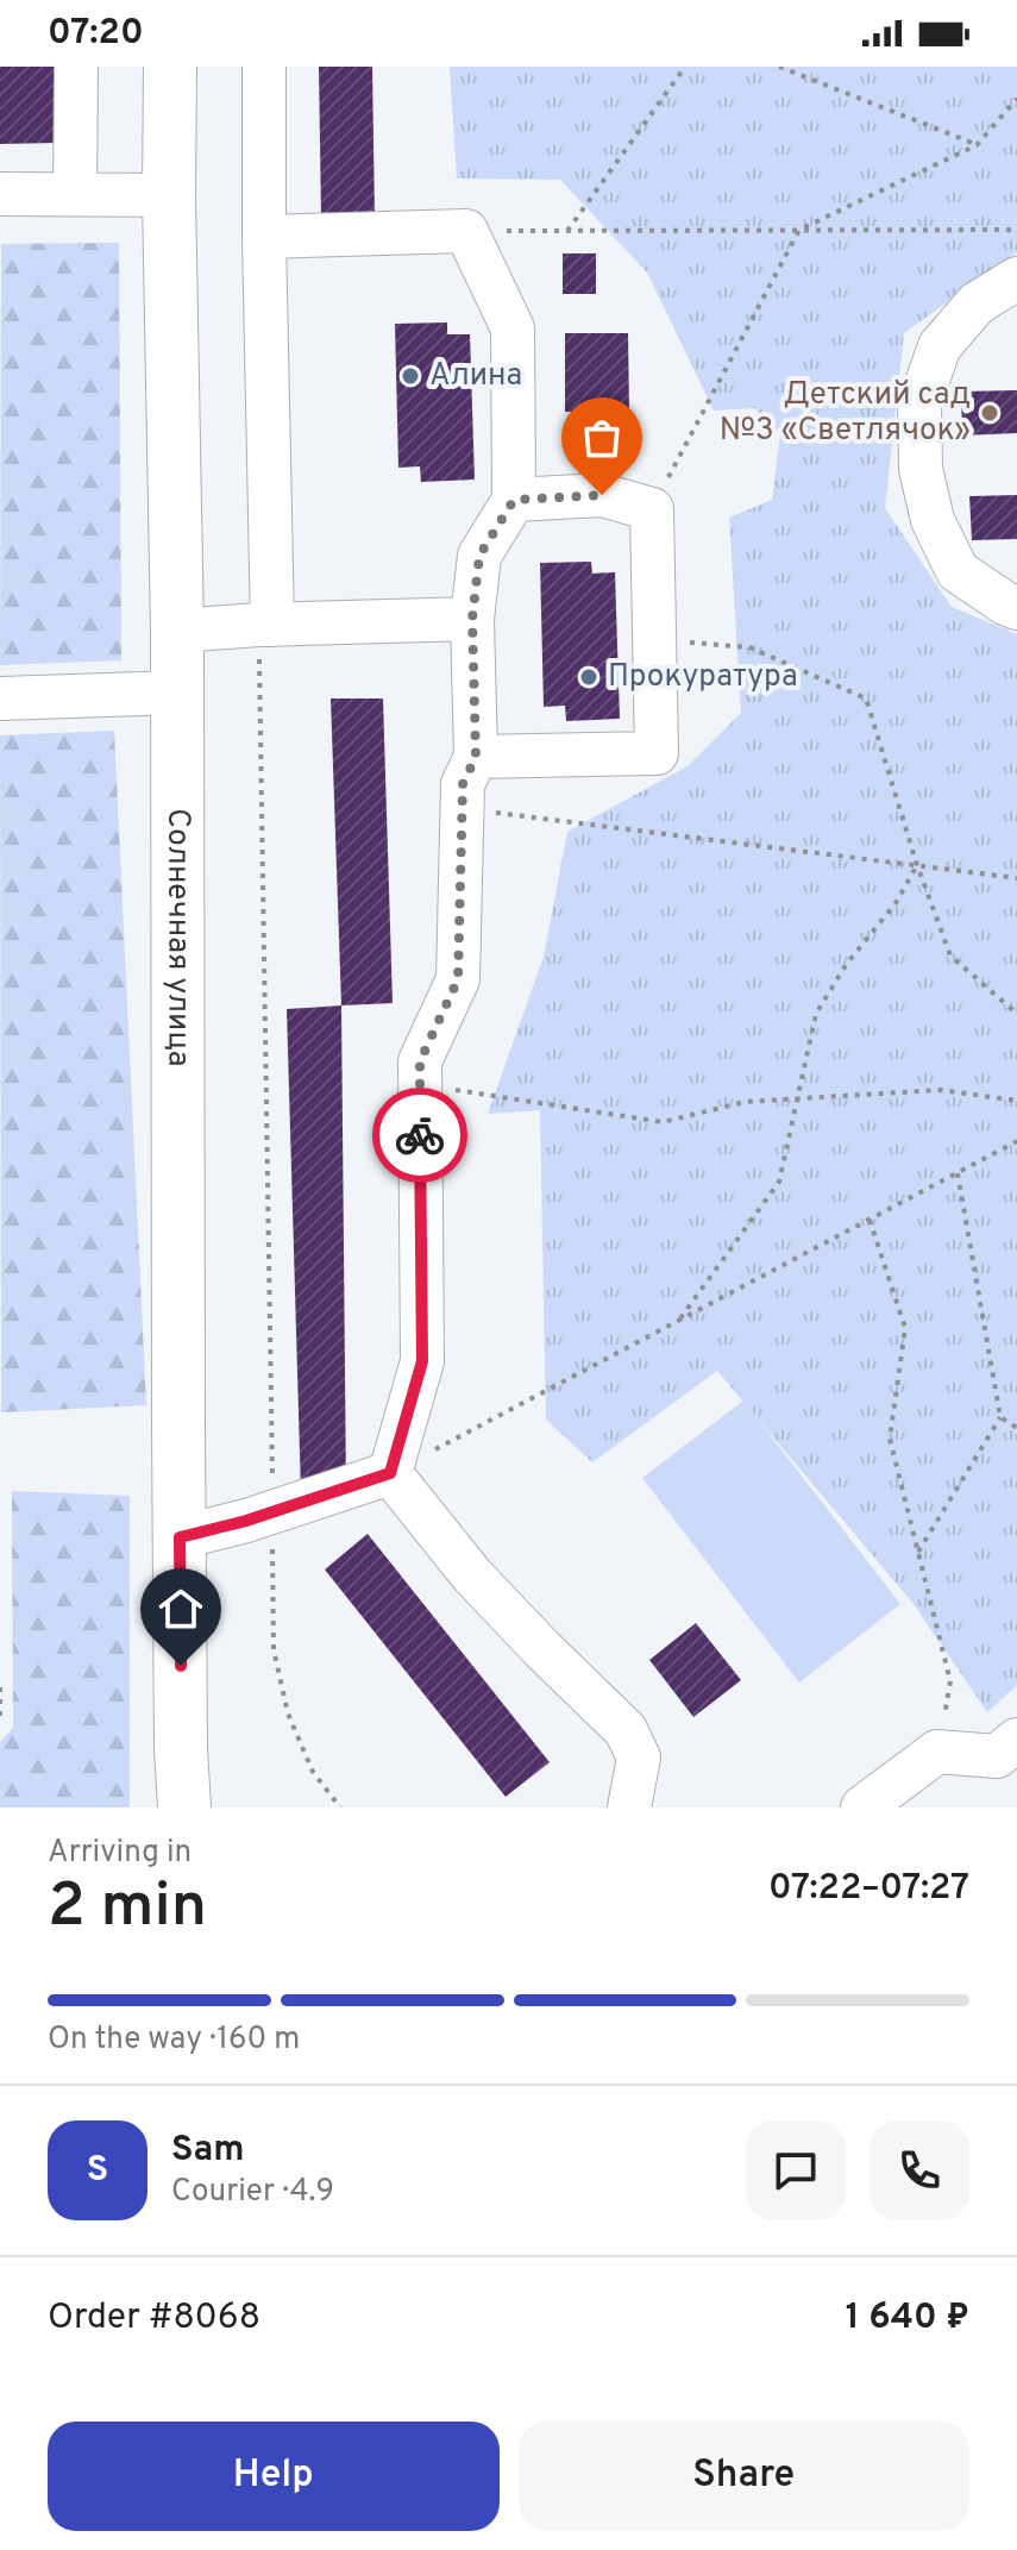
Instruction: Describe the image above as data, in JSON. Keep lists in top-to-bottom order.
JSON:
{
  "streets": {
    "main road": ["Солнечная улица"]
  },
  "places": ["Алина", "Детский сад №3 «Светлячок»", "Прокуратура"],
  "page": {
    "status": "07:20",
    "heading": ["2 min", "Arriving in", "07:22–07:27"],
    "panel": [
      "Sam",
      "Courier · 4.9",
      "Order #8068",
      "1 640 ₽"
    ],
    "bar": "On the way · 160 m",
    "round": "S",
    "buttons": ["Help", "Share"]
  }
}
